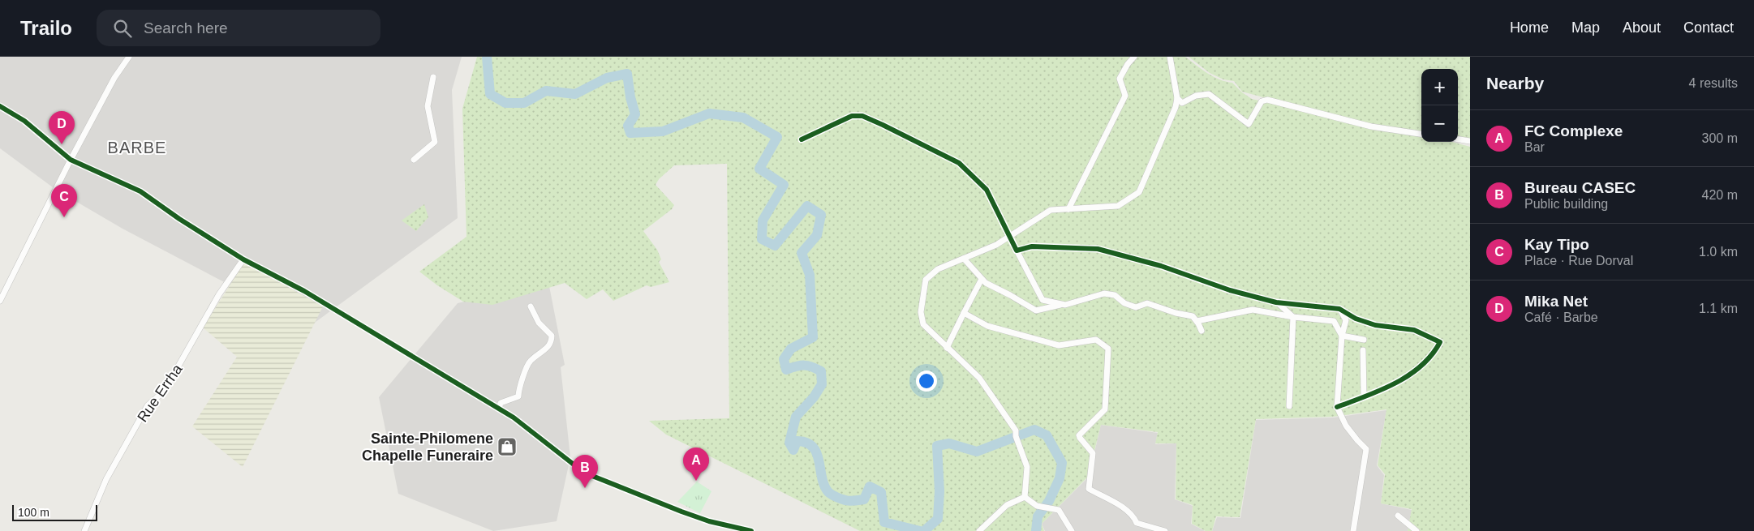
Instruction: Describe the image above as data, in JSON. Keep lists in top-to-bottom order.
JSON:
{
  "streets": {
    "street": ["Rue Errha"]
  },
  "districts": ["BARBE"],
  "places": {
    "shop": ["Sainte-Philomene Chapelle Funeraire"]
  },
  "scale_bar": "100 m",
  "page": {
    "header": "Trailo",
    "search": "Search here",
    "nav": [
      "Home",
      "Map",
      "About",
      "Contact"
    ],
    "heading": ["Nearby", "4 results"],
    "map_buttons": ["+", "−"],
    "list": [
      {
        "mark": "A",
        "name": "FC Complexe",
        "note": "Bar",
        "value": "300 m"
      },
      {
        "mark": "B",
        "name": "Bureau CASEC",
        "note": "Public building",
        "value": "420 m"
      },
      {
        "mark": "C",
        "name": "Kay Tipo",
        "note": "Place · Rue Dorval",
        "value": "1.0 km"
      },
      {
        "mark": "D",
        "name": "Mika Net",
        "note": "Café · Barbe",
        "value": "1.1 km"
      }
    ],
    "pins": [
      "D",
      "C",
      "A",
      "B"
    ],
    "scale": "100 m"
  }
}
